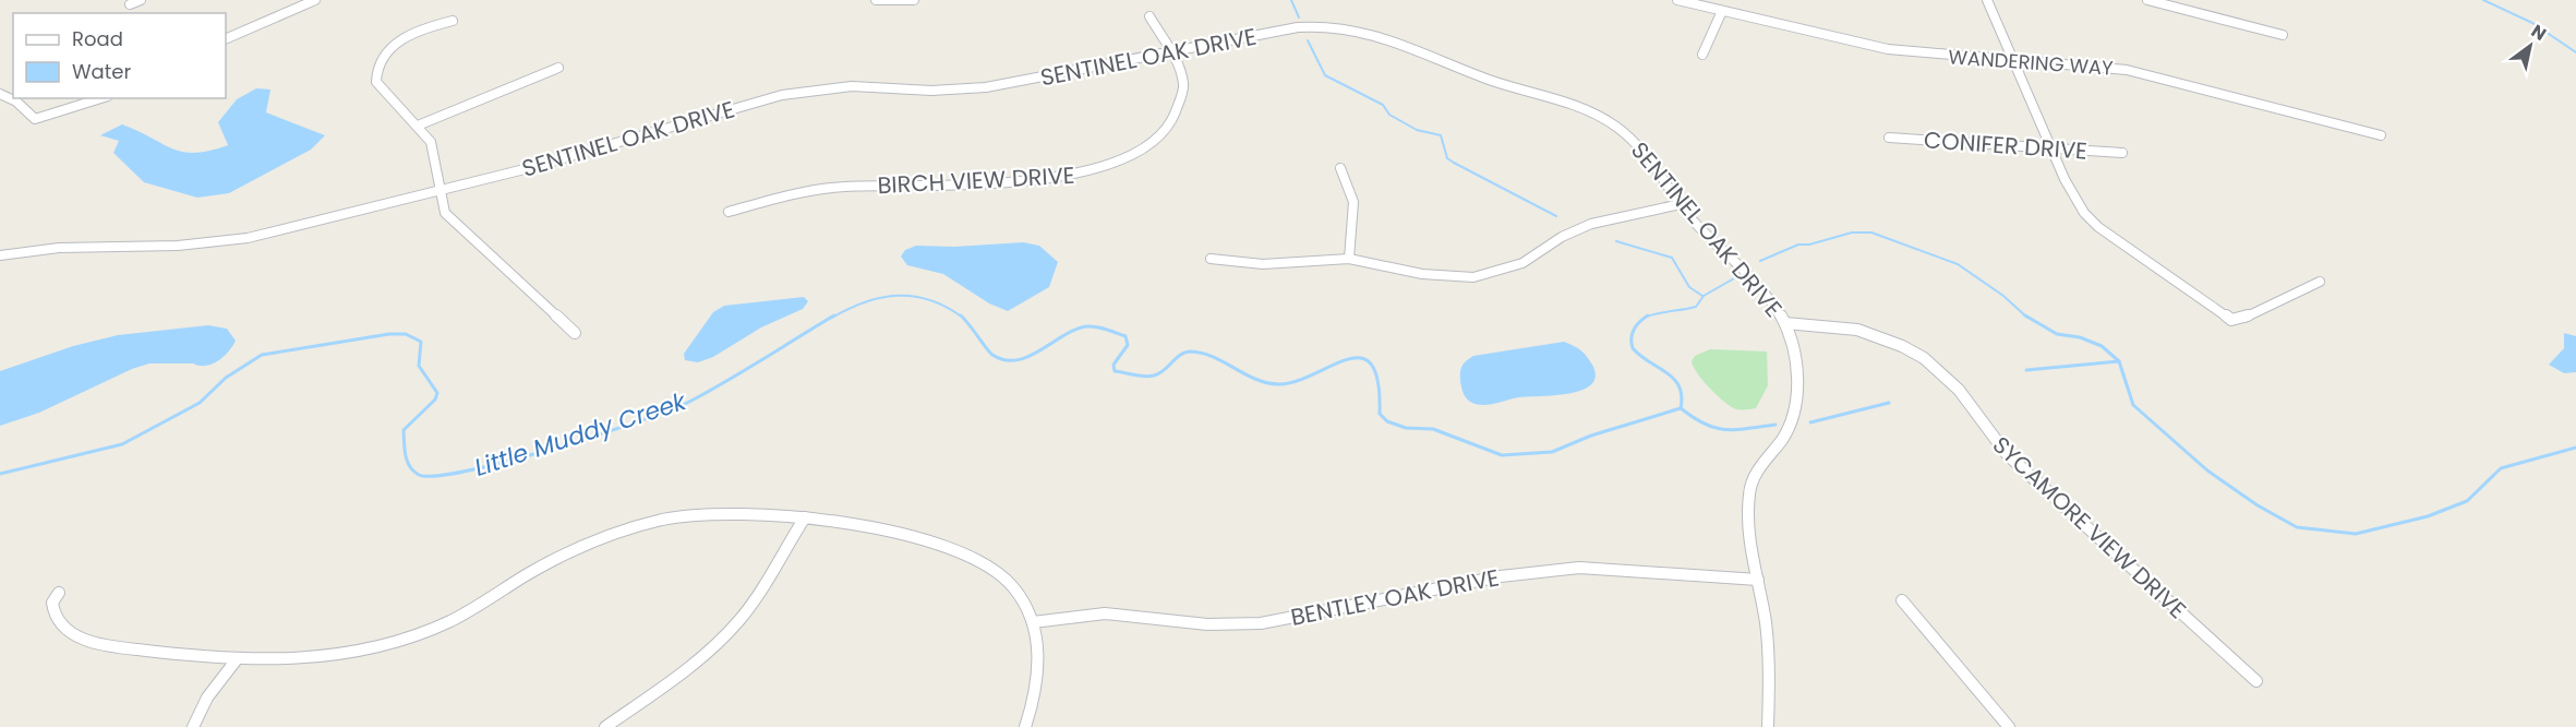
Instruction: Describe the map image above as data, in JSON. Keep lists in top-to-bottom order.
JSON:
{
  "streets": {
    "street": [
      "SENTINEL OAK DRIVE",
      "WANDERING WAY",
      "CONIFER DRIVE",
      "BIRCH VIEW DRIVE",
      "SYCAMORE VIEW DRIVE",
      "BENTLEY OAK DRIVE"
    ]
  },
  "crossings": [
    ["SENTINEL OAK DRIVE", "BIRCH VIEW DRIVE"],
    ["SENTINEL OAK DRIVE", "SYCAMORE VIEW DRIVE"],
    ["SENTINEL OAK DRIVE", "BENTLEY OAK DRIVE"]
  ],
  "water": ["Little Muddy Creek"],
  "legend": ["Road", "Water"],
  "north": "top right"
}
